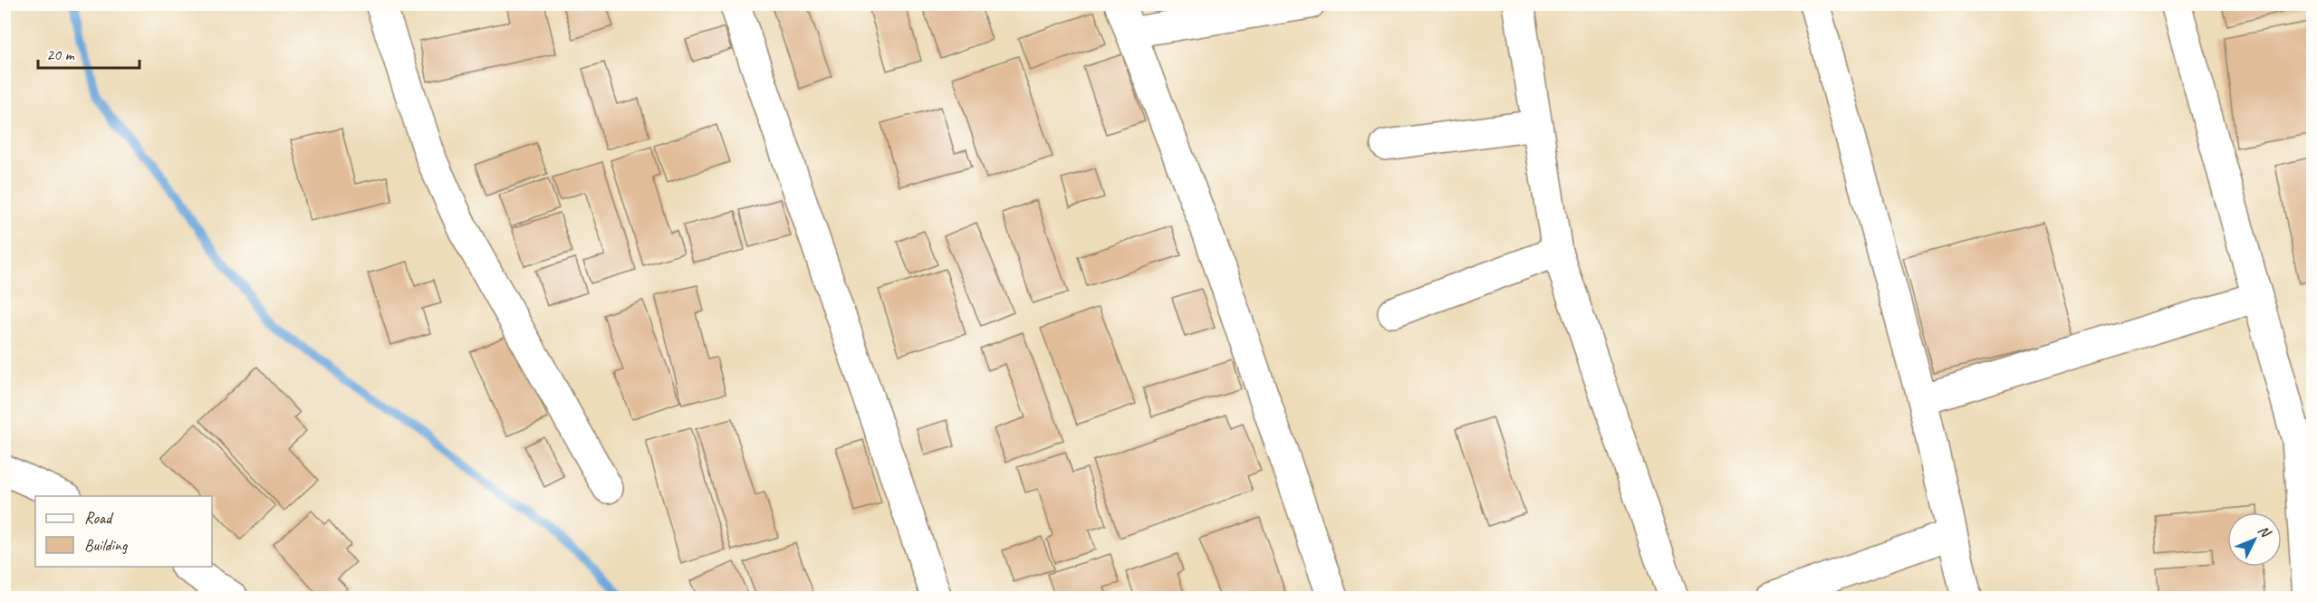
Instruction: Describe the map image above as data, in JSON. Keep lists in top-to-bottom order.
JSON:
{
  "legend": ["Road", "Building"],
  "scale_bar": "20 m",
  "north": "top right"
}
